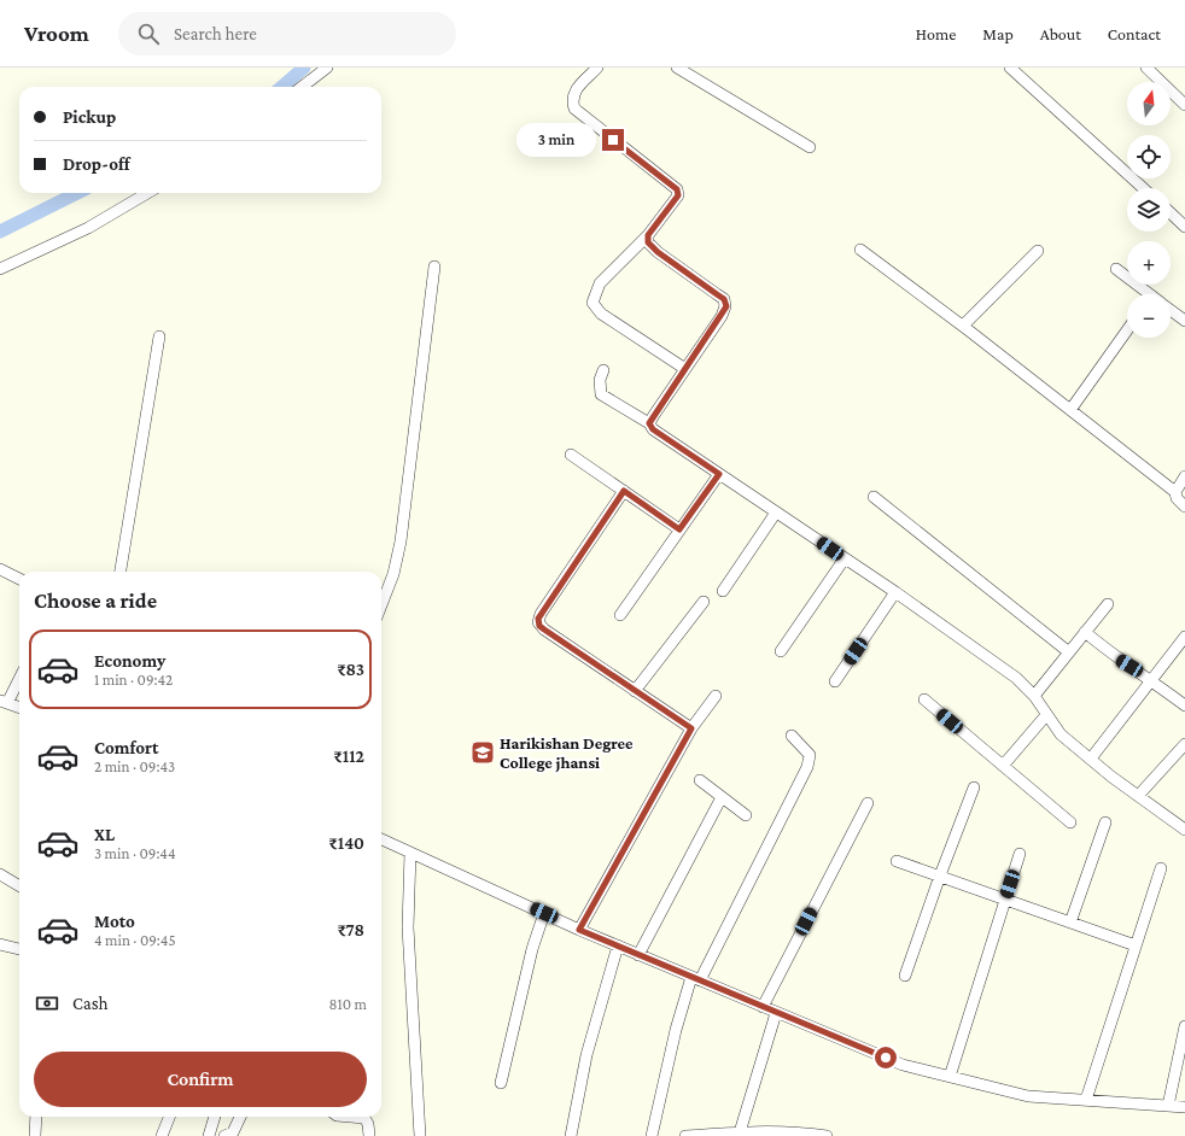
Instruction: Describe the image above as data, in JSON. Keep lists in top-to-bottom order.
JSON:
{
  "places": {
    "school or university": ["Harikishan Degree College jhansi"]
  },
  "north": "top",
  "page": {
    "header": "Vroom",
    "search": "Search here",
    "nav": [
      "Home",
      "Map",
      "About",
      "Contact"
    ],
    "map_buttons": ["+", "−"],
    "banner": ["Pickup", "Drop-off"],
    "bubble": "3 min",
    "heading": "Choose a ride",
    "list": [
      {
        "name": "Economy",
        "note": "1 min · 09:42",
        "value": "₹83"
      },
      {
        "name": "Comfort",
        "note": "2 min · 09:43",
        "value": "₹112"
      },
      {
        "name": "XL",
        "note": "3 min · 09:44",
        "value": "₹140"
      },
      {
        "name": "Moto",
        "note": "4 min · 09:45",
        "value": "₹78"
      }
    ],
    "pay": ["Cash", "810 m"],
    "buttons": "Confirm"
  }
}
